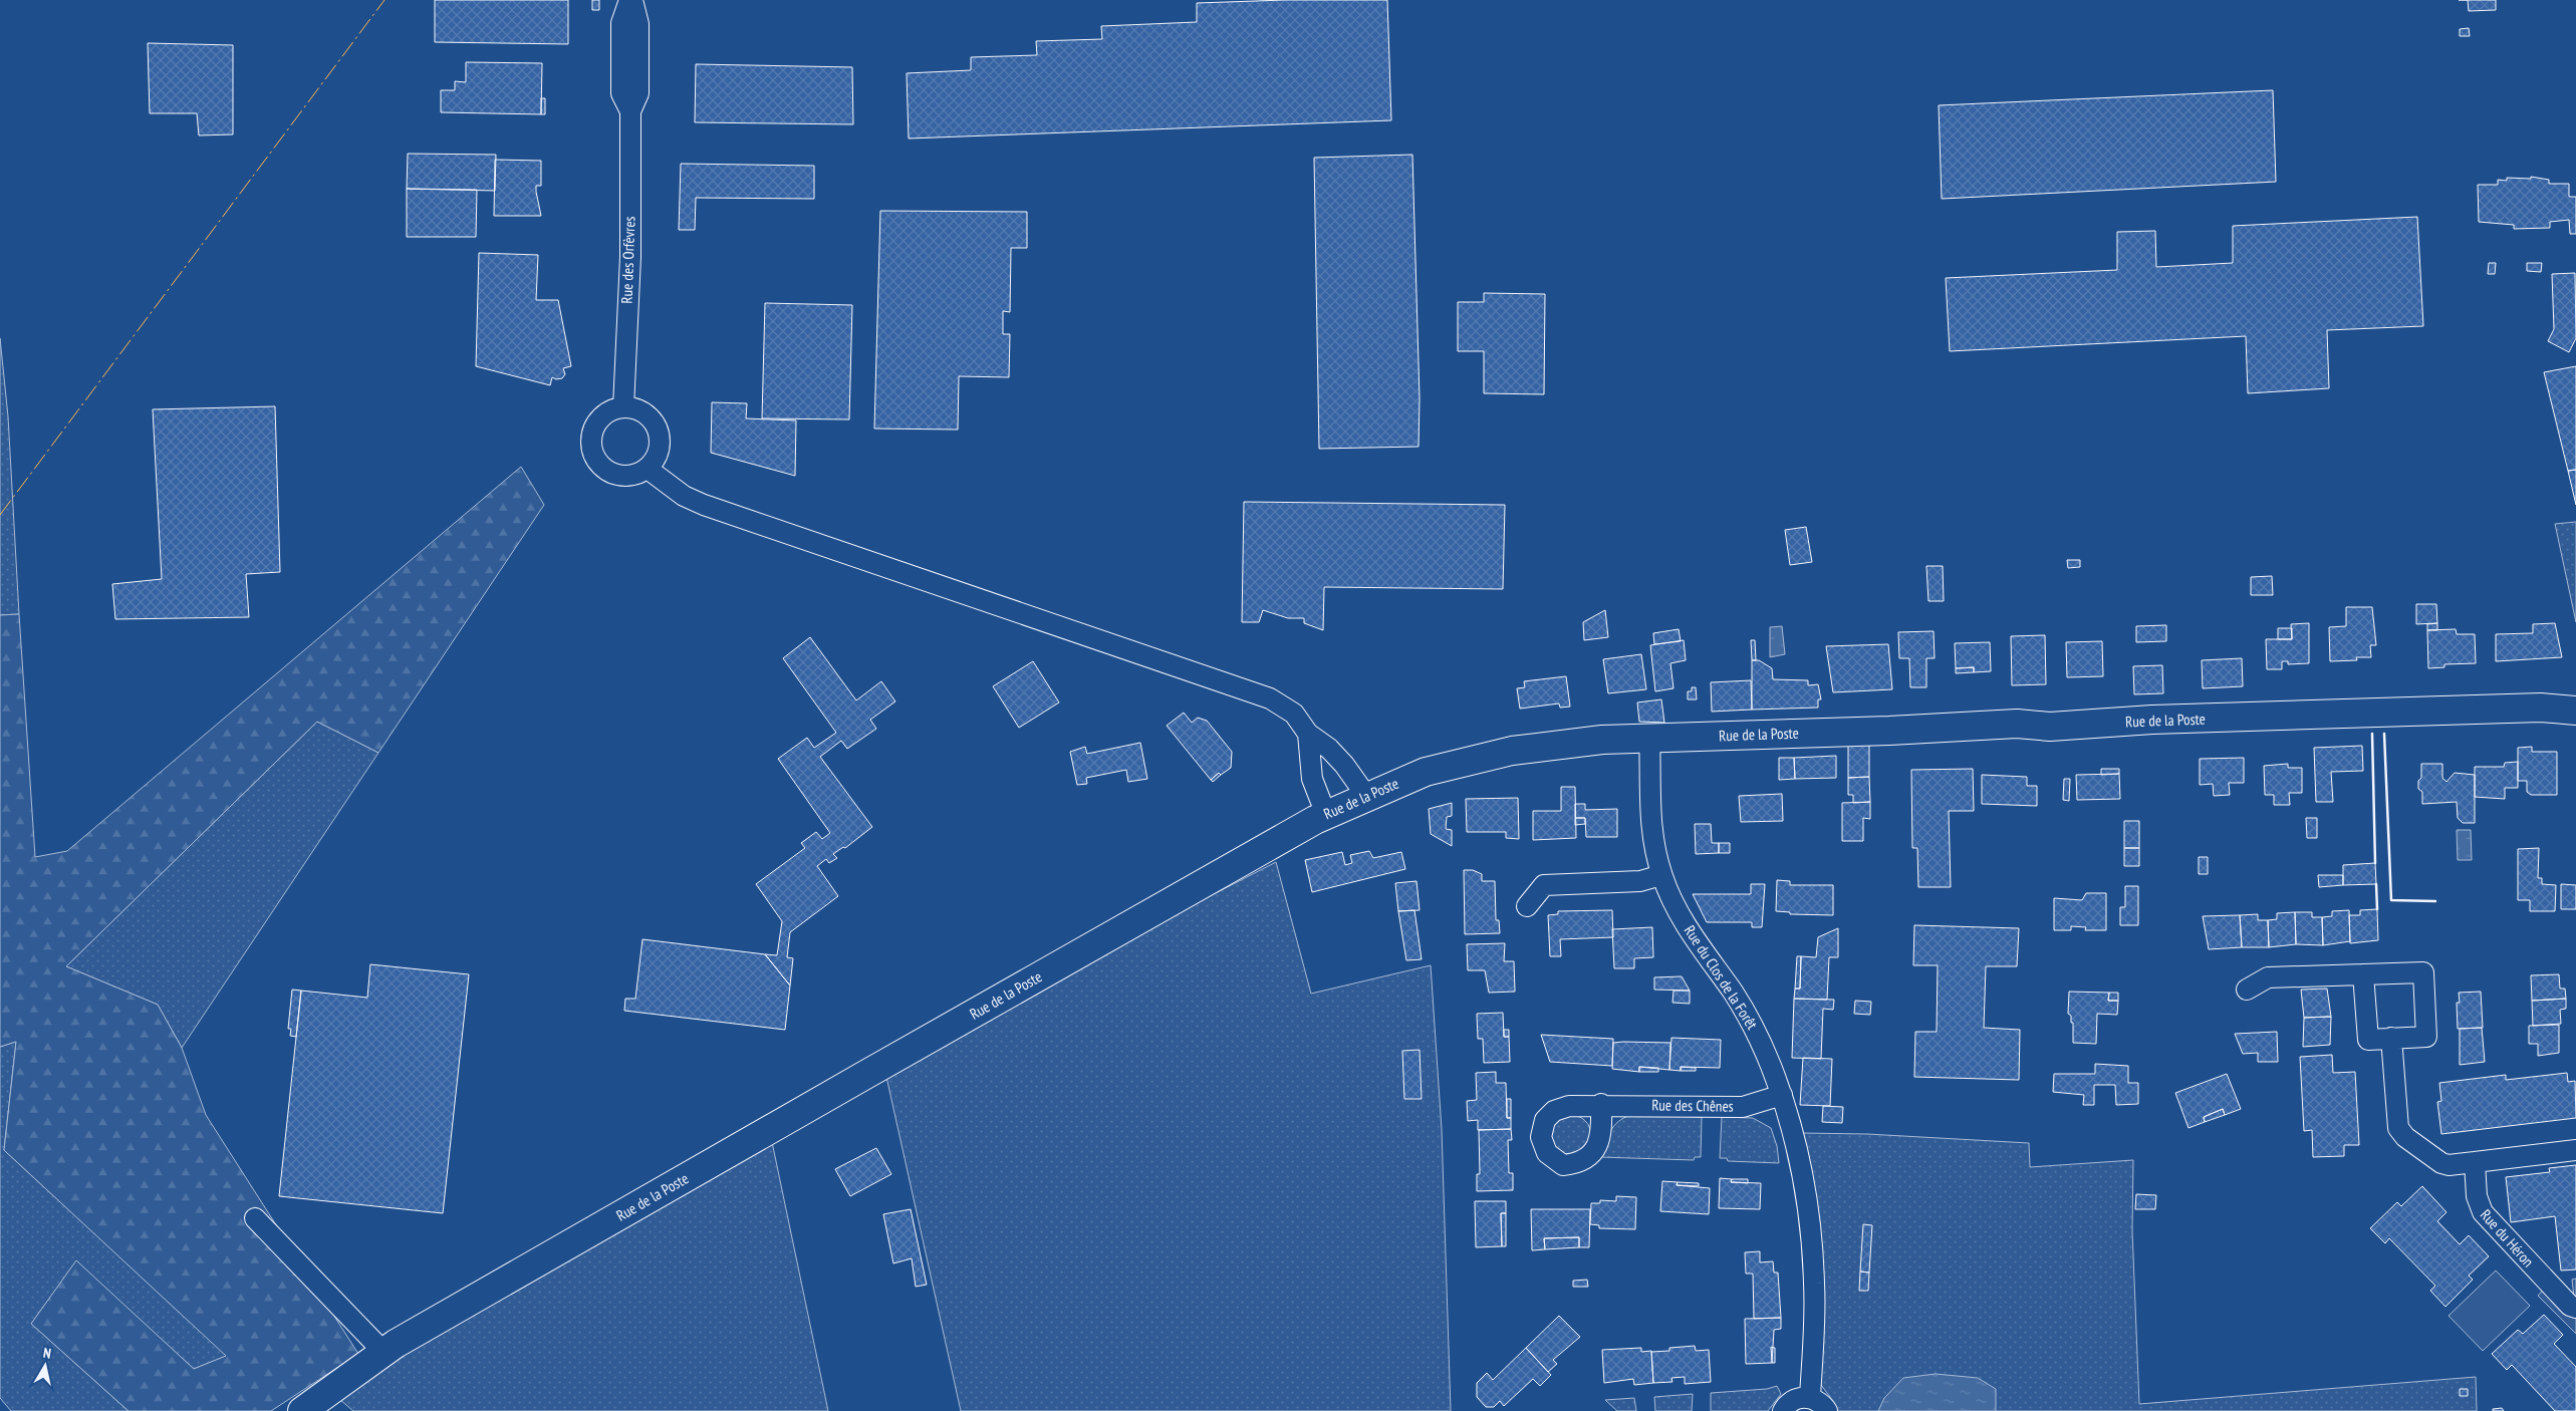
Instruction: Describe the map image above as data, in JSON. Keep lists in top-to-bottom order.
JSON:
{
  "streets": {
    "street": [
      "Rue des Orfèvres",
      "Rue de la Poste",
      "Rue du Clos de la Forêt",
      "Rue des Chênes",
      "Rue du Héron"
    ]
  },
  "crossings": [
    ["Rue de la Poste", "Rue du Clos de la Forêt"],
    ["Rue du Clos de la Forêt", "Rue des Chênes"]
  ],
  "north": "top"
}
